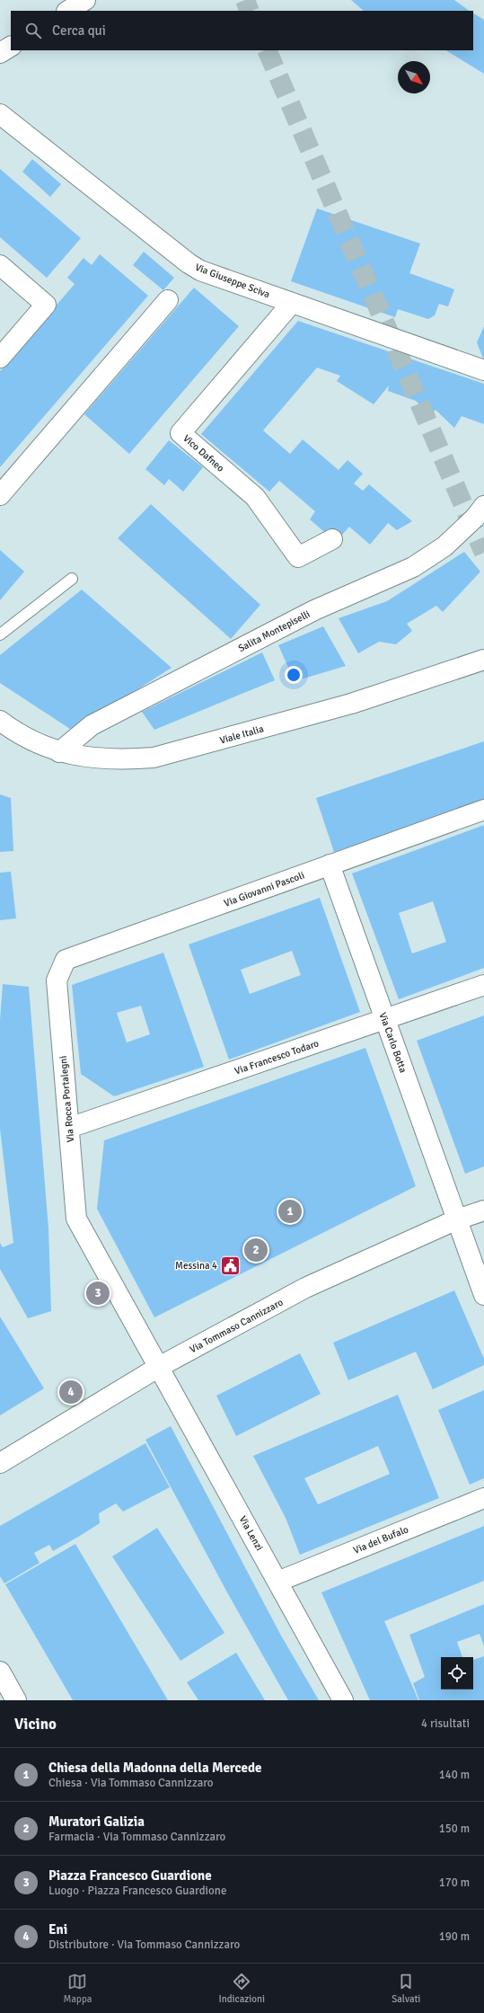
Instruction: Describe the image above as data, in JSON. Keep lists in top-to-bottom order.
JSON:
{
  "streets": {
    "street": [
      "Via Giuseppe Sciva",
      "Vico Dafneo",
      "Salita Montepiselli",
      "Viale Italia",
      "Via Giovanni Pascoli",
      "Via Carlo Botta",
      "Via Francesco Todaro",
      "Via Rocca Portalegni",
      "Via Tommaso Cannizzaro",
      "Via Lenzi",
      "Via del Bufalo"
    ]
  },
  "crossings": [
    ["Via Giuseppe Sciva", "Vico Dafneo"],
    ["Salita Montepiselli", "Viale Italia"],
    ["Via Giovanni Pascoli", "Via Carlo Botta"],
    ["Via Giovanni Pascoli", "Via Rocca Portalegni"],
    ["Via Carlo Botta", "Via Francesco Todaro"],
    ["Via Carlo Botta", "Via Tommaso Cannizzaro"],
    ["Via Francesco Todaro", "Via Rocca Portalegni"],
    ["Via Rocca Portalegni", "Via Lenzi"],
    ["Via Tommaso Cannizzaro", "Via Lenzi"],
    ["Via Lenzi", "Via del Bufalo"]
  ],
  "places": {
    "public building": ["Messina 4"]
  },
  "north": "bottom right",
  "page": {
    "search": "Cerca qui",
    "pins": [
      "1",
      "2",
      "3",
      "4"
    ],
    "heading": ["Vicino", "4 risultati"],
    "list": [
      {
        "mark": "1",
        "name": "Chiesa della Madonna della Mercede",
        "note": "Chiesa · Via Tommaso Cannizzaro",
        "value": "140 m"
      },
      {
        "mark": "2",
        "name": "Muratori Galizia",
        "note": "Farmacia · Via Tommaso Cannizzaro",
        "value": "150 m"
      },
      {
        "mark": "3",
        "name": "Piazza Francesco Guardione",
        "note": "Luogo · Piazza Francesco Guardione",
        "value": "170 m"
      },
      {
        "mark": "4",
        "name": "Eni",
        "note": "Distributore · Via Tommaso Cannizzaro",
        "value": "190 m"
      }
    ],
    "nav": ["Mappa", "Indicazioni", "Salvati"]
  }
}
